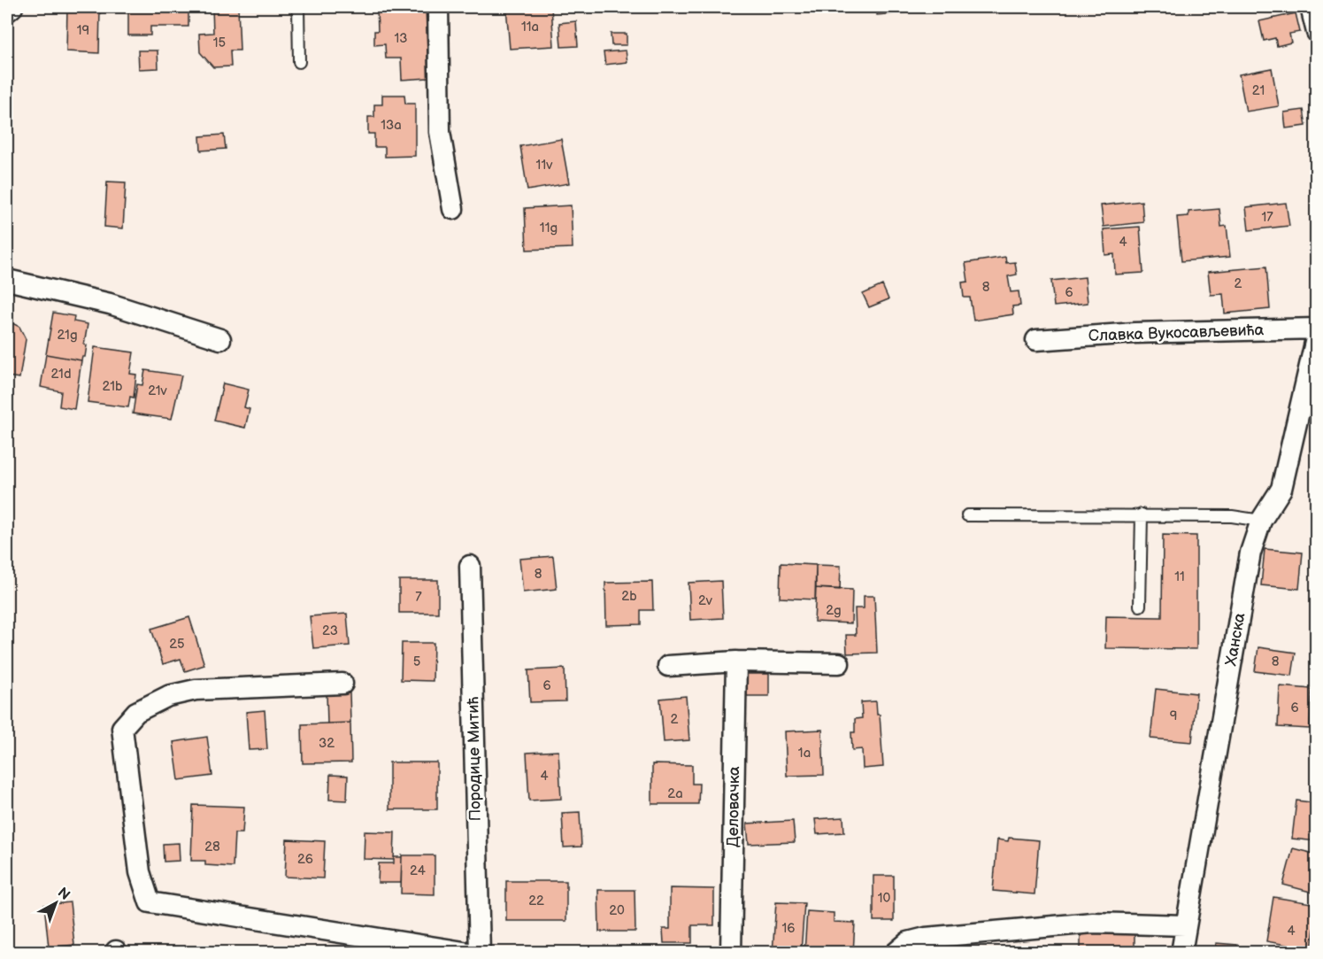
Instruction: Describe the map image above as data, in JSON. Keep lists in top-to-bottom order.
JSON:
{
  "streets": {
    "street": [
      "Славка Вукосављевића",
      "Ханска",
      "Породице Митић",
      "Деловачка"
    ]
  },
  "house_numbers": [
    "11a",
    "19",
    "13",
    "15",
    "21",
    "13a",
    "11v",
    "17",
    "11g",
    "4",
    "2",
    "8",
    "6",
    "21g",
    "21d",
    "21b",
    "21v",
    "8",
    "11",
    "2b",
    "7",
    "2v",
    "2g",
    "23",
    "25",
    "5",
    "8",
    "6",
    "6",
    "9",
    "2",
    "32",
    "1a",
    "4",
    "2a",
    "28",
    "26",
    "24",
    "10",
    "22",
    "20",
    "16",
    "4"
  ],
  "north": "top right"
}
